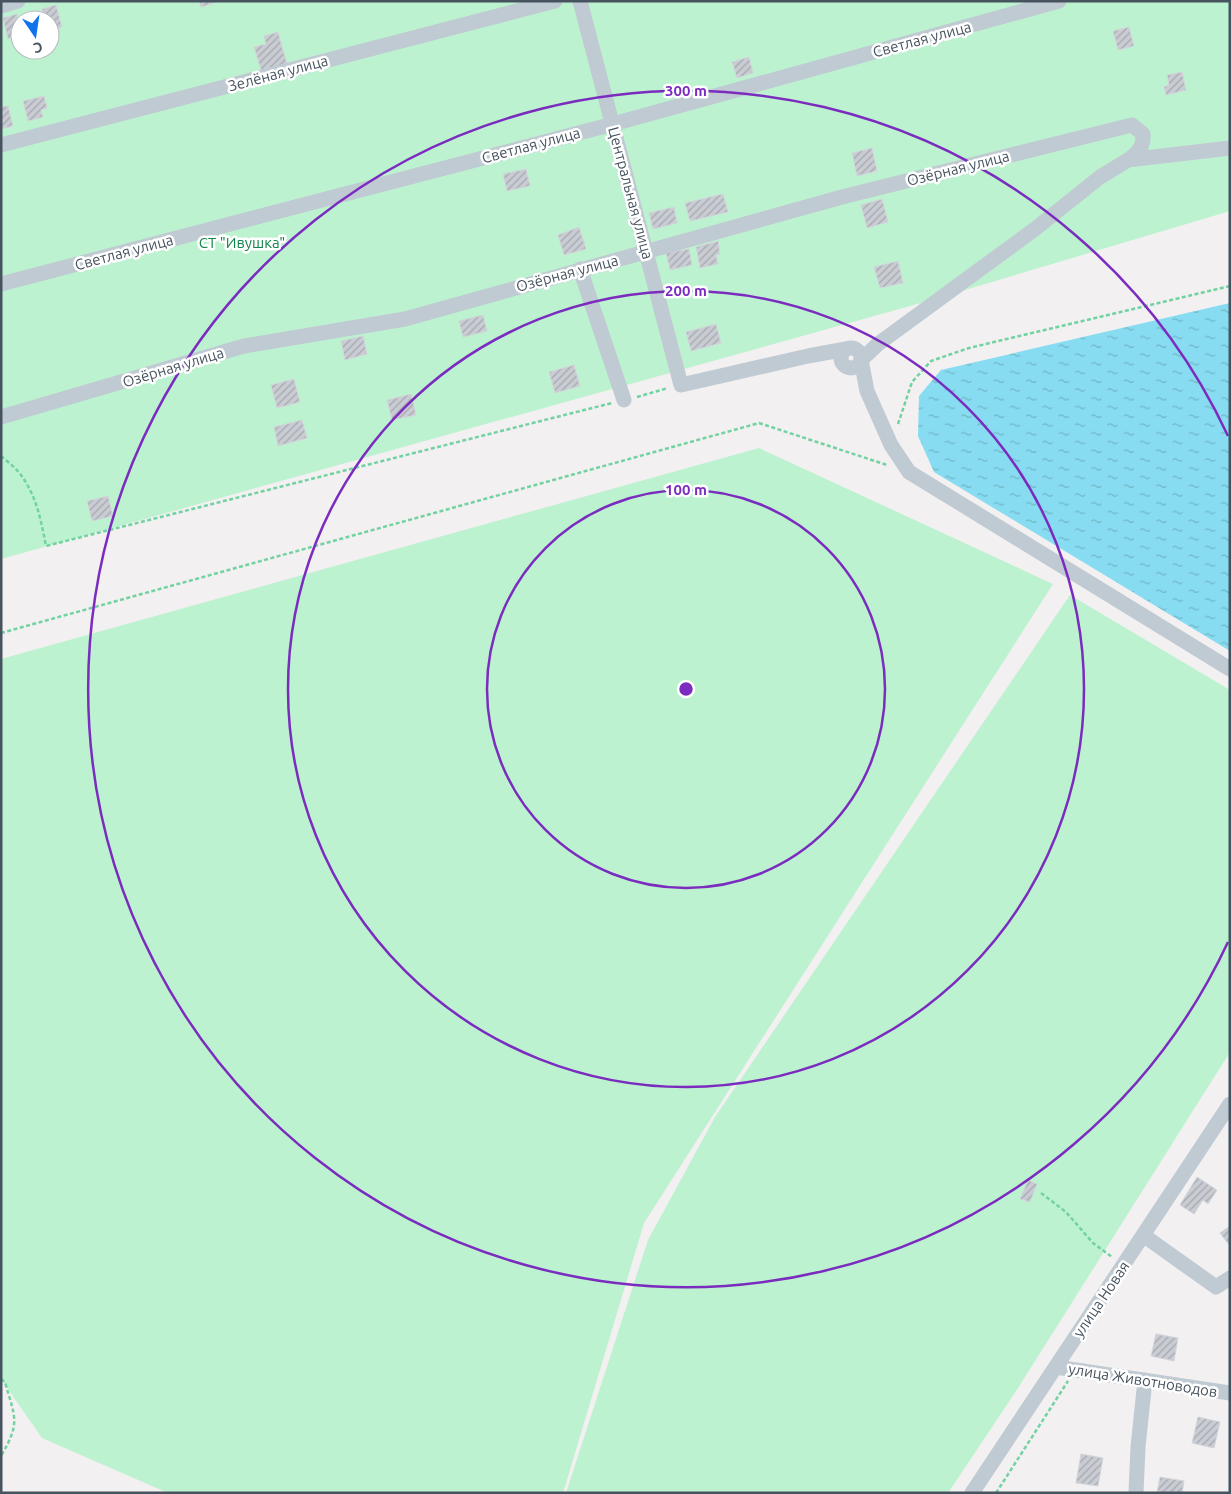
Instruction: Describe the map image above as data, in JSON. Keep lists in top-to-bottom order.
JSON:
{
  "streets": {
    "street": [
      "Светлая улица",
      "Зелёная улица",
      "Озёрная улица",
      "Центральная улица",
      "улица Новая",
      "улица Животноводов"
    ]
  },
  "crossings": [
    ["Светлая улица", "Центральная улица"],
    ["Озёрная улица", "Центральная улица"],
    ["улица Новая", "улица Животноводов"]
  ],
  "parks": ["СТ \"Ивушка\""],
  "north": "bottom",
  "rings": ["300 m", "200 m", "100 m"]
}
